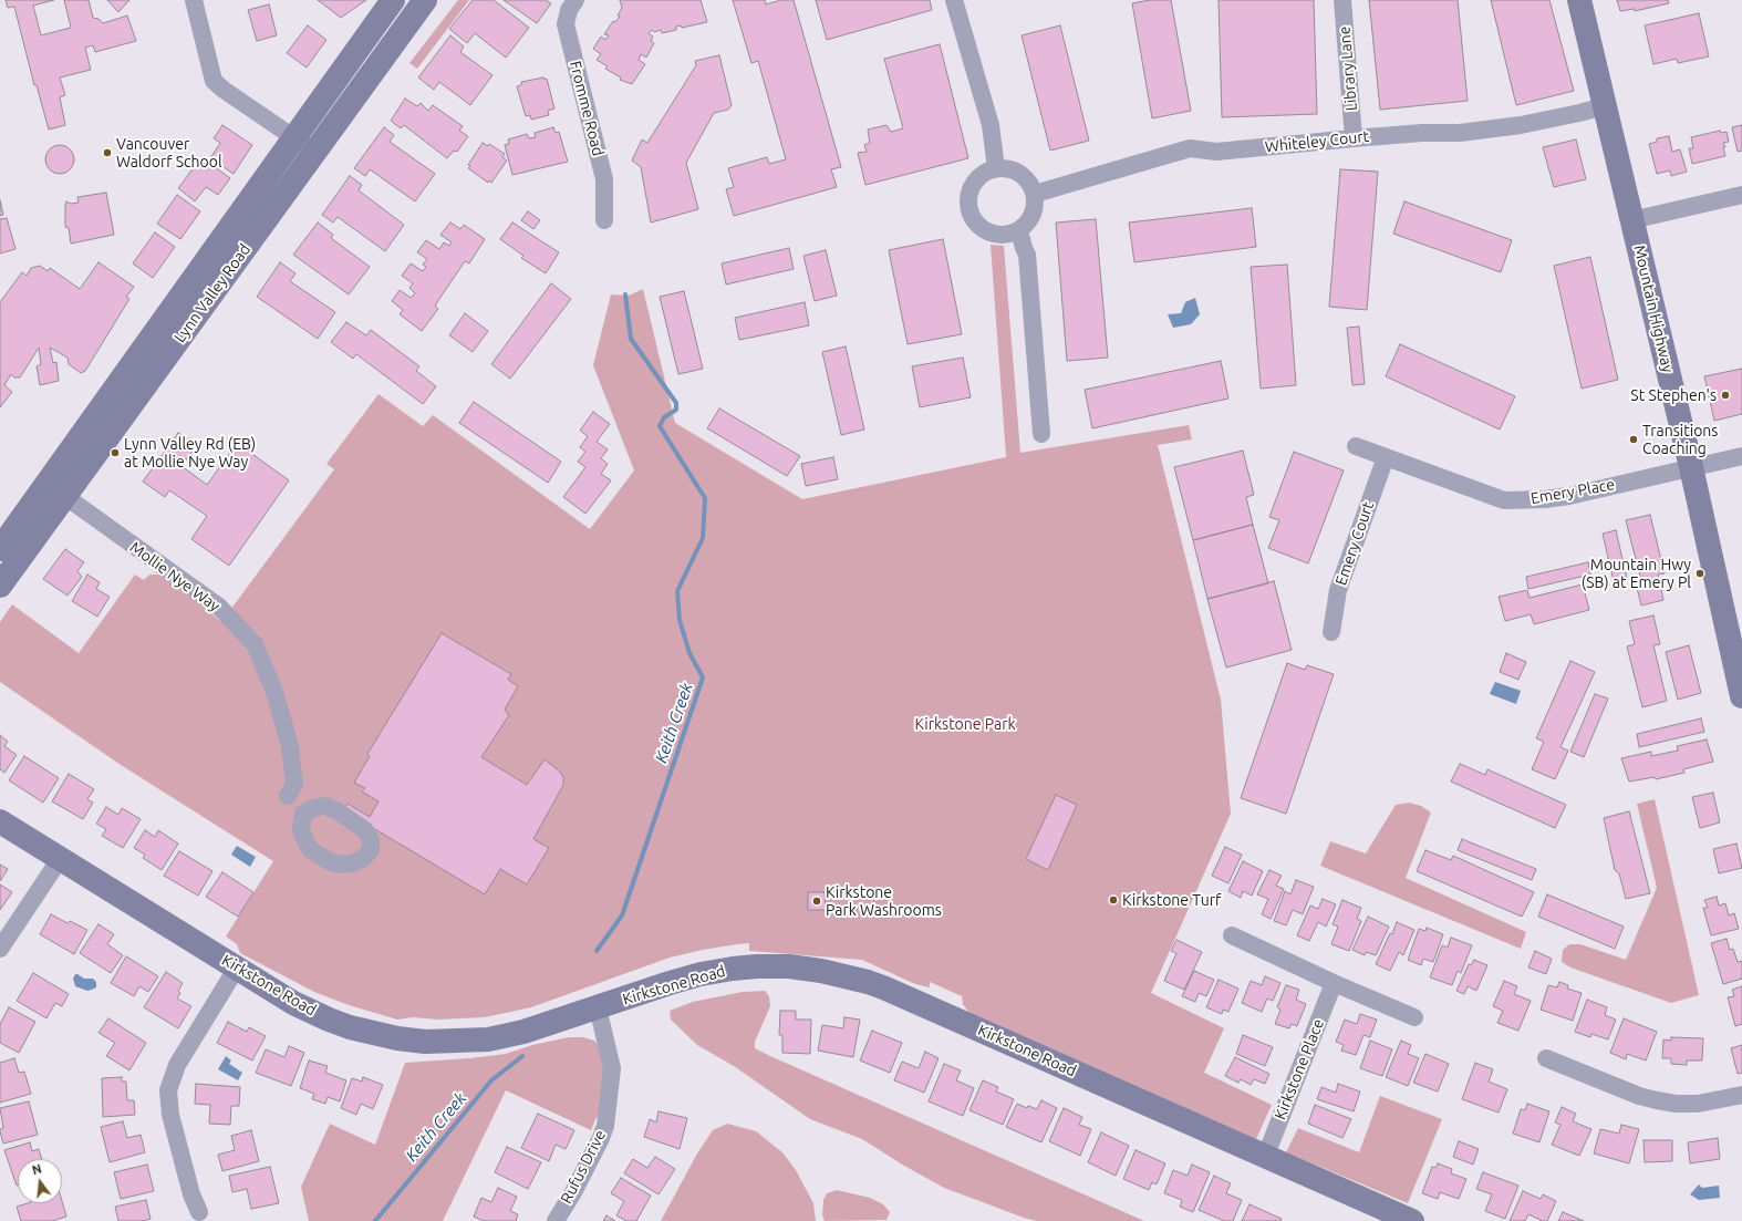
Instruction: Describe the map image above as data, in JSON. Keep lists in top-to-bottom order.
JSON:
{
  "streets": {
    "main road": ["Lynn Valley Road", "Mountain Highway", "Kirkstone Road"],
    "street": [
      "Library Lane",
      "Fromme Road",
      "Whiteley Court",
      "Emery Place",
      "Emery Court",
      "Mollie Nye Way",
      "Kirkstone Place",
      "Rufus Drive"
    ]
  },
  "crossings": [
    ["Library Lane", "Whiteley Court"],
    ["Whiteley Court", "Mountain Highway"],
    ["Lynn Valley Road", "Mollie Nye Way"],
    ["Mountain Highway", "Emery Place"],
    ["Emery Place", "Emery Court"],
    ["Kirkstone Road", "Kirkstone Place"],
    ["Kirkstone Road", "Rufus Drive"]
  ],
  "water": ["Keith Creek"],
  "parks": ["Kirkstone Park"],
  "places": [
    "Vancouver Waldorf School",
    "St Stephen's",
    "Transitions Coaching",
    "Lynn Valley Rd (EB) at Mollie Nye Way",
    "Mountain Hwy (SB) at Emery Pl",
    "Kirkstone Turf",
    "Kirkstone Park Washrooms"
  ],
  "north": "top"
}
